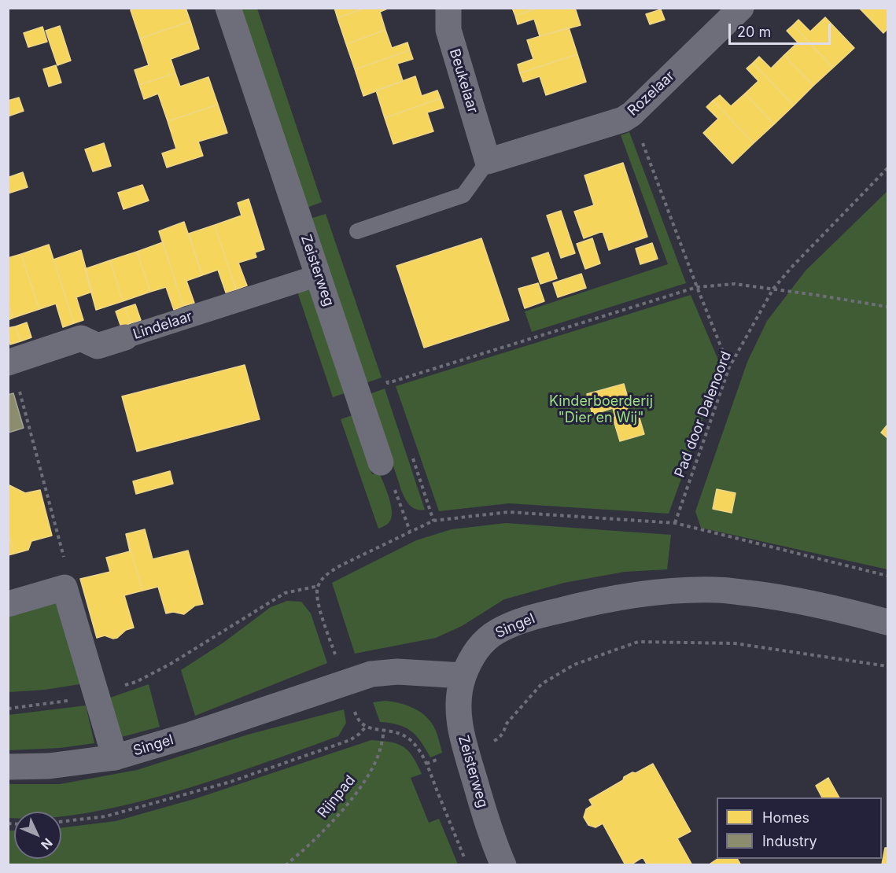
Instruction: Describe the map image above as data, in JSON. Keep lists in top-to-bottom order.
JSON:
{
  "streets": {
    "street": [
      "Beukelaar",
      "Rozelaar",
      "Zeisterweg",
      "Lindelaar",
      "Singel"
    ],
    "path": ["Pad door Dalenoord", "Rijnpad"]
  },
  "crossings": [
    ["Beukelaar", "Rozelaar"],
    ["Zeisterweg", "Lindelaar"],
    ["Zeisterweg", "Singel"]
  ],
  "parks": ["Kinderboerderij \"Dier en Wij\""],
  "legend": ["Homes", "Industry"],
  "scale_bar": "20 m",
  "north": "bottom right"
}
